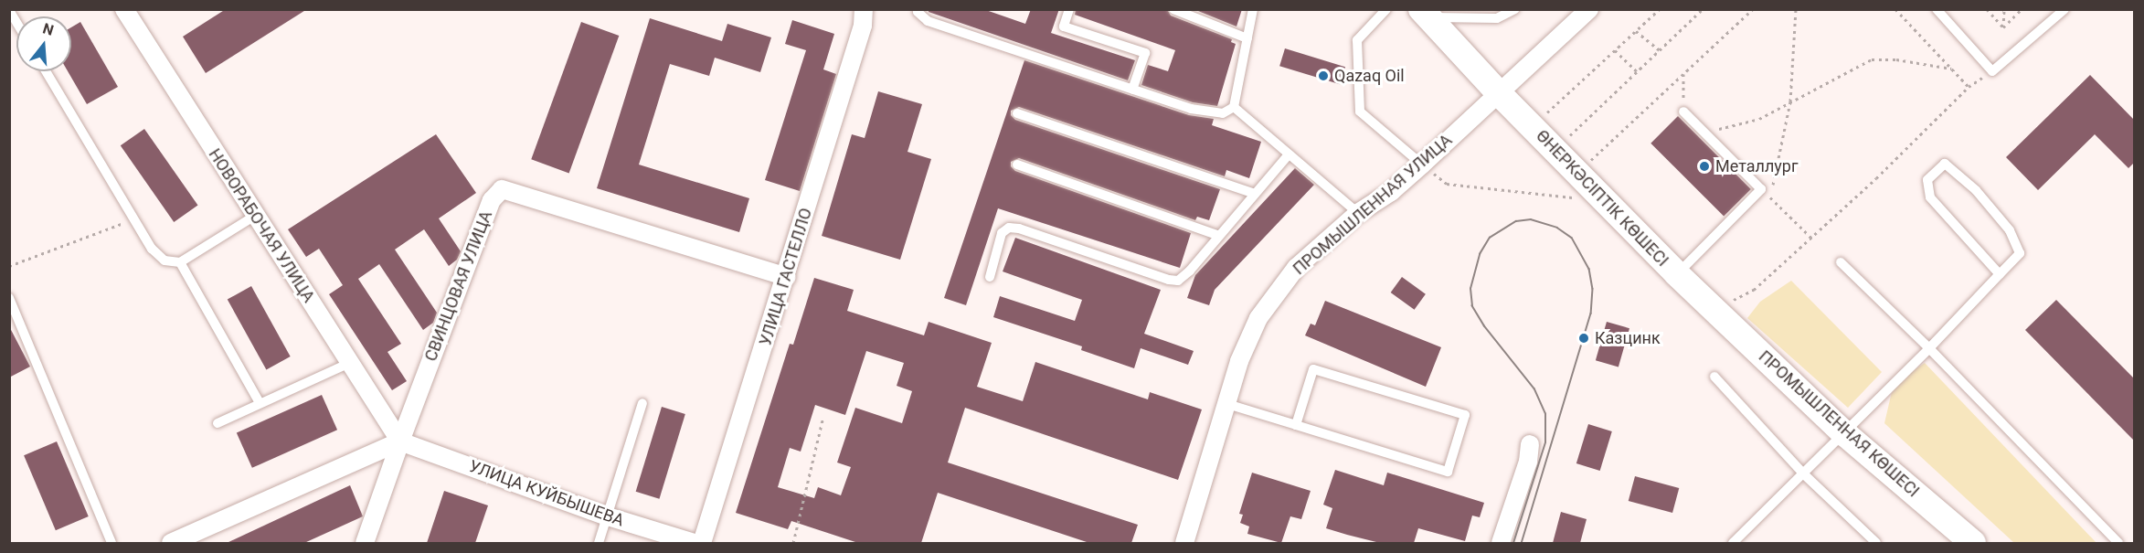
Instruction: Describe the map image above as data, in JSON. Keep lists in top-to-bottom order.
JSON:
{
  "streets": {
    "main road": ["ӨНЕРКӘСІПТІК КӨШЕСІ", "ПРОМЫШЛЕННАЯ КӨШЕСІ"],
    "street": [
      "ПРОМЫШЛЕННАЯ УЛИЦА",
      "НОВОРАБОЧАЯ УЛИЦА",
      "УЛИЦА ГАСТЕЛЛО",
      "СВИНЦОВАЯ УЛИЦА",
      "УЛИЦА КУЙБЫШЕВА"
    ]
  },
  "crossings": [
    ["ӨНЕРКӘСІПТІК КӨШЕСІ", "ПРОМЫШЛЕННАЯ УЛИЦА"],
    ["ӨНЕРКӘСІПТІК КӨШЕСІ", "ПРОМЫШЛЕННАЯ КӨШЕСІ"],
    ["НОВОРАБОЧАЯ УЛИЦА", "СВИНЦОВАЯ УЛИЦА"],
    ["НОВОРАБОЧАЯ УЛИЦА", "УЛИЦА КУЙБЫШЕВА"],
    ["УЛИЦА ГАСТЕЛЛО", "СВИНЦОВАЯ УЛИЦА"],
    ["СВИНЦОВАЯ УЛИЦА", "УЛИЦА КУЙБЫШЕВА"]
  ],
  "places": ["Qazaq Oil", "Металлург", "Казцинк"],
  "north": "top"
}
